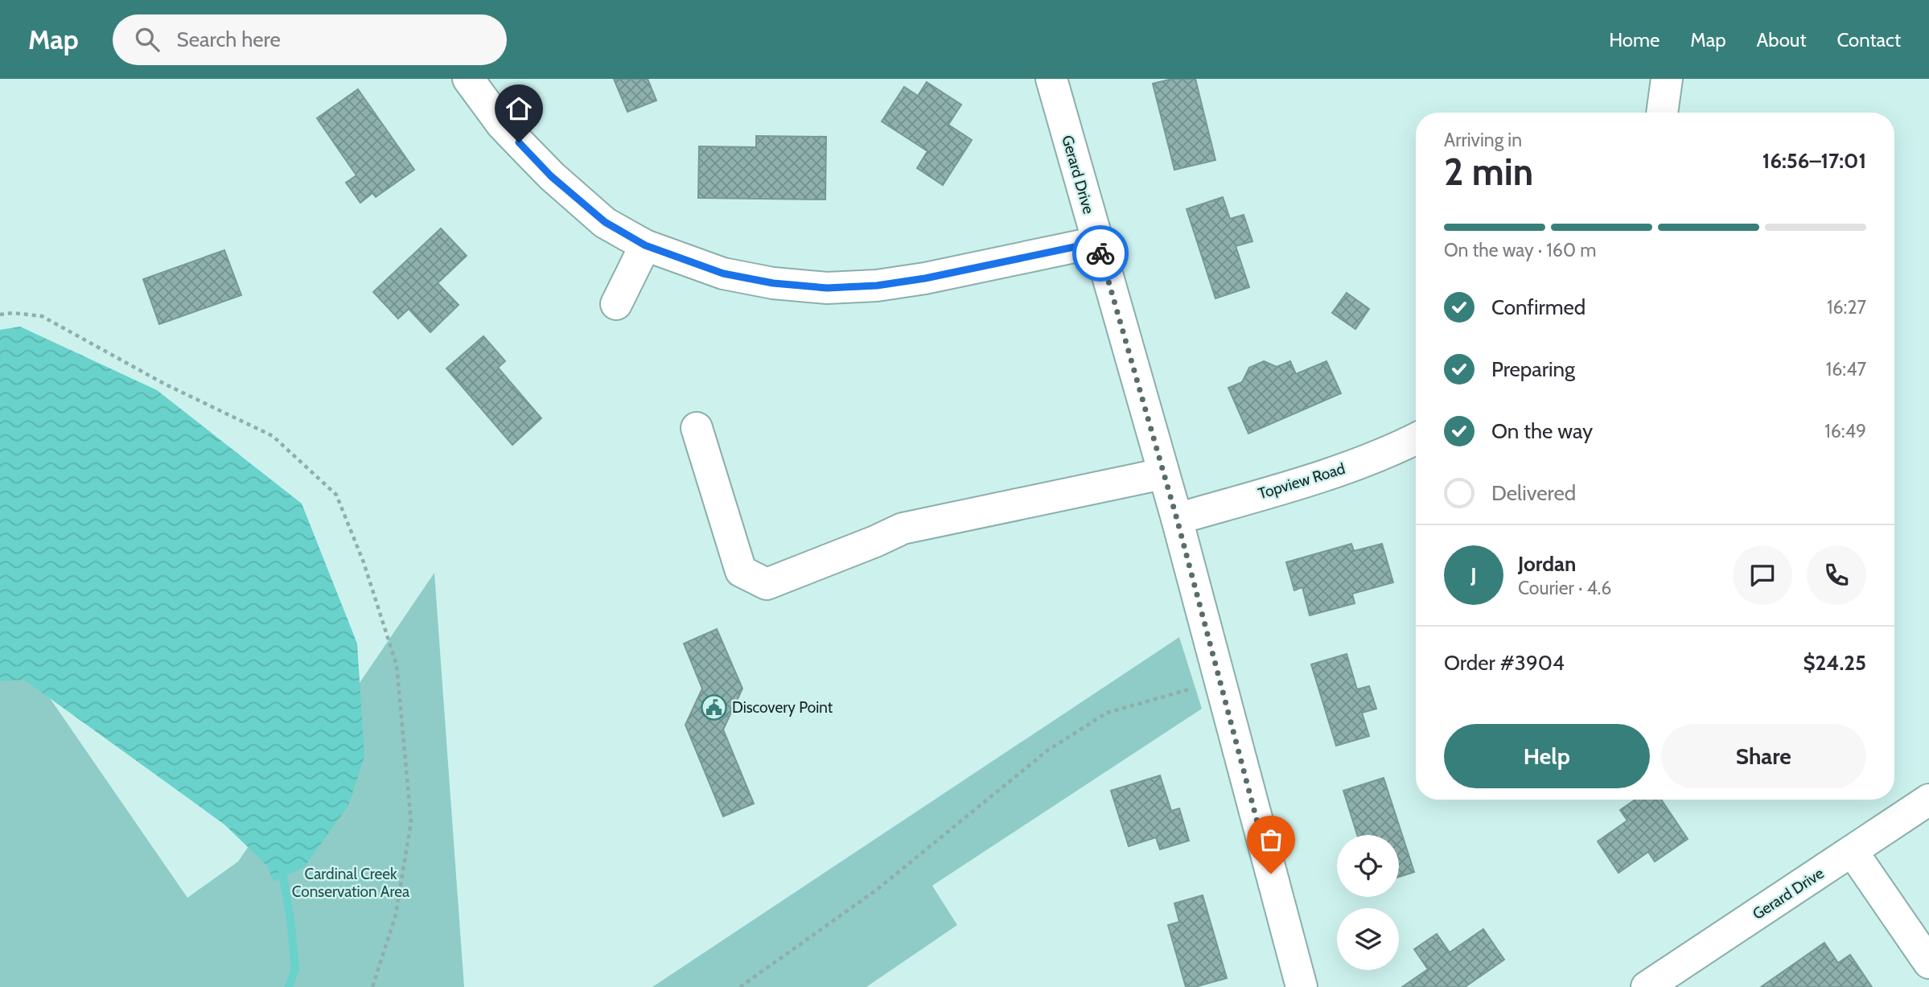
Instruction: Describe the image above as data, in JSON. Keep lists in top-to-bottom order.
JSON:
{
  "streets": {
    "street": ["Gerard Drive", "Topview Road"]
  },
  "crossings": [
    ["Gerard Drive", "Topview Road"]
  ],
  "parks": ["Cardinal Creek Conservation Area"],
  "places": {
    "public building": ["Discovery Point"]
  },
  "page": {
    "header": "Map",
    "search": "Search here",
    "nav": [
      "Home",
      "Map",
      "About",
      "Contact"
    ],
    "heading": ["2 min", "Arriving in", "16:56–17:01"],
    "panel": [
      "Jordan",
      "Courier · 4.6",
      "Order #3904",
      "$24.25"
    ],
    "bar": "On the way · 160 m",
    "list": [
      ["Confirmed", "16:27"],
      ["Preparing", "16:47"],
      ["On the way", "16:49"],
      "Delivered"
    ],
    "round": "J",
    "buttons": ["Help", "Share"]
  }
}
